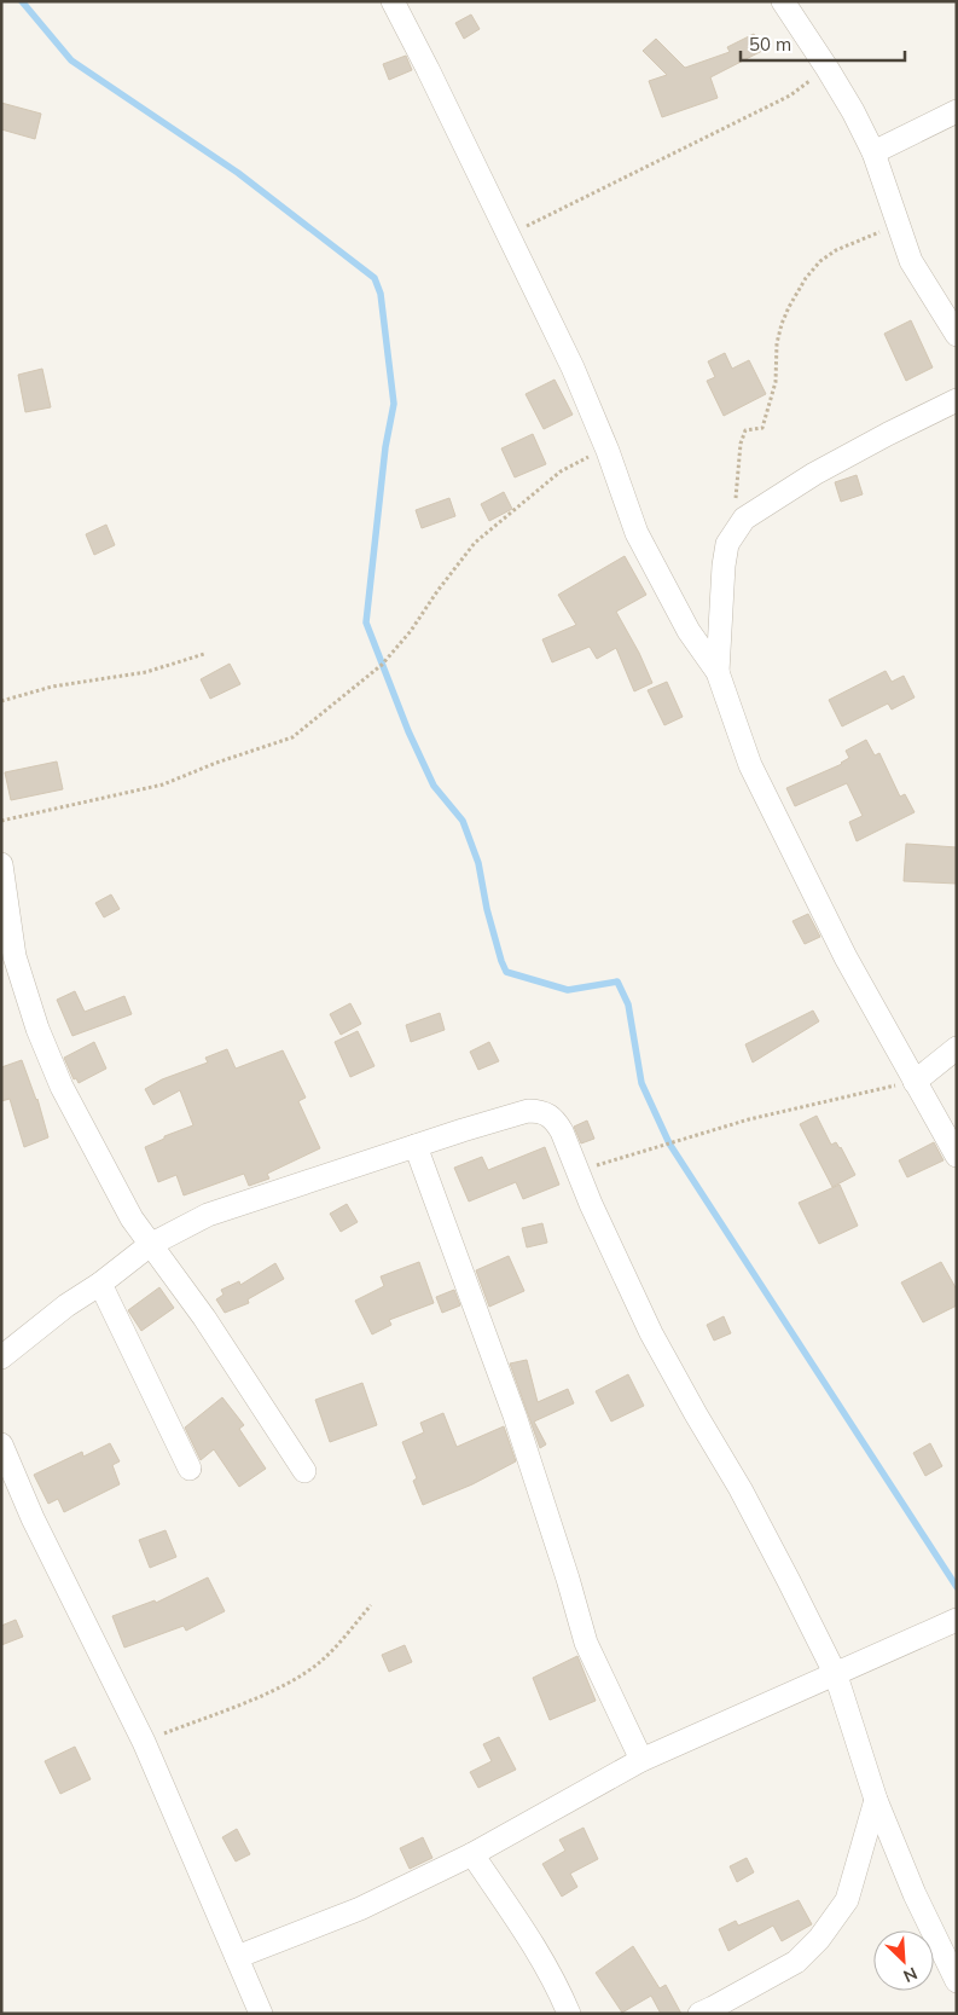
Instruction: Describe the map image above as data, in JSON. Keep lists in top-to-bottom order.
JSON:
{
  "scale_bar": "50 m",
  "north": "bottom right"
}
